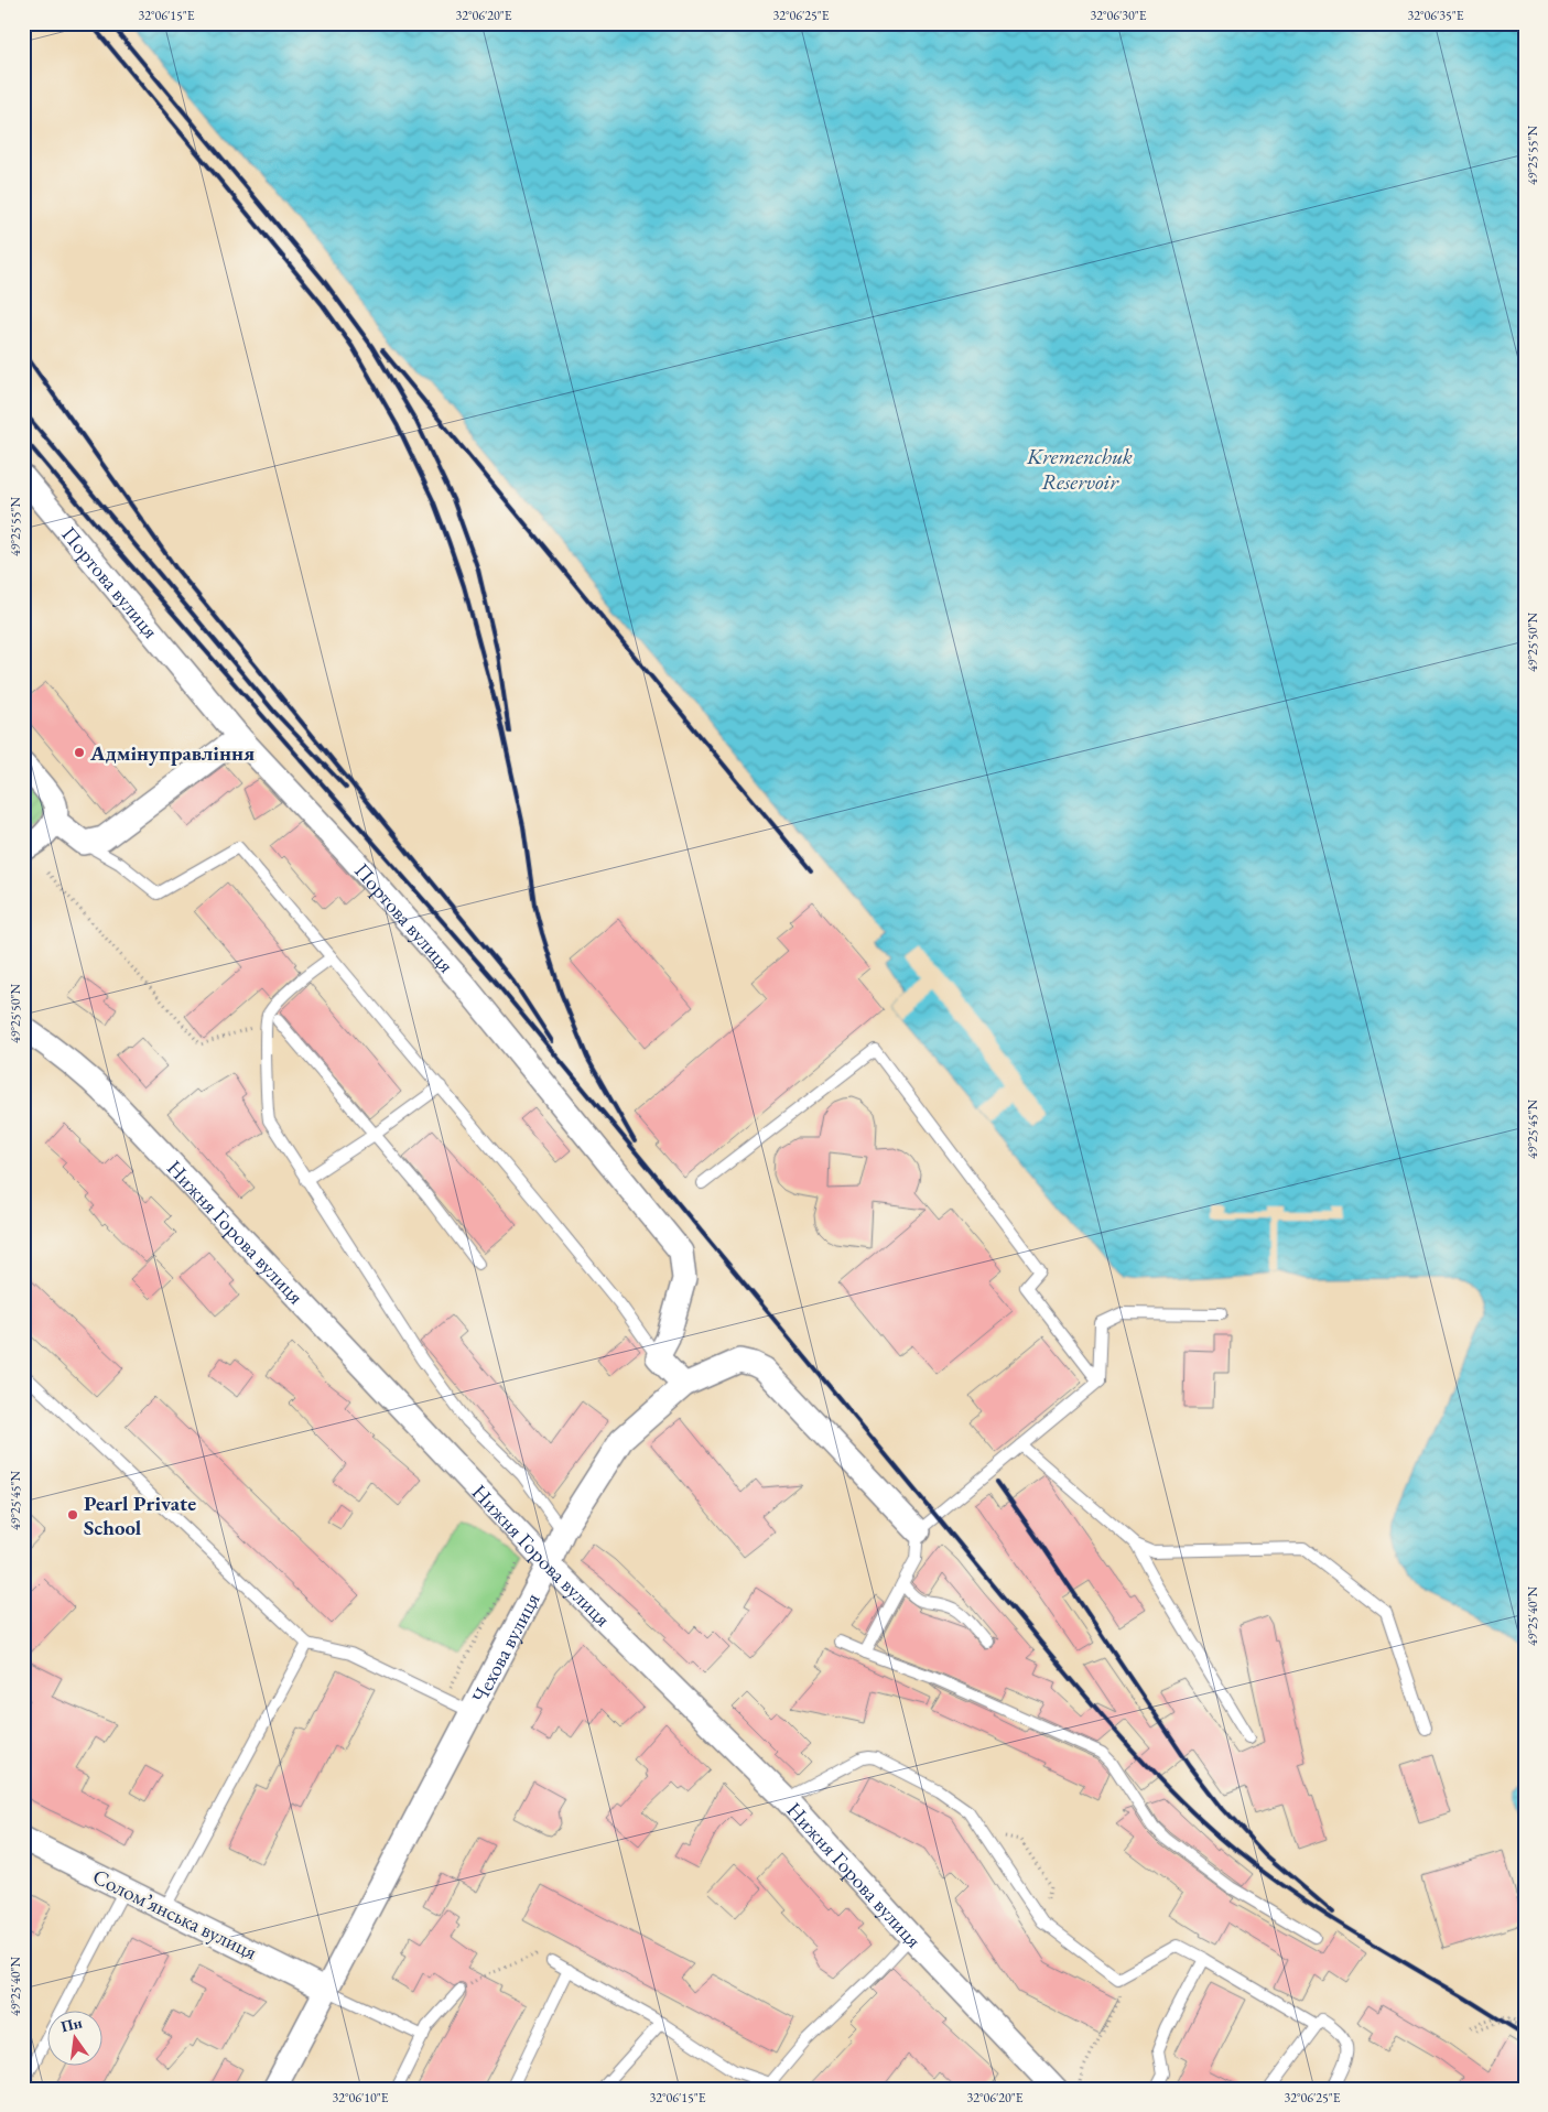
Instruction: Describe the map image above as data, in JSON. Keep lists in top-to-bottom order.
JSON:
{
  "streets": {
    "street": [
      "Портова вулиця",
      "Нижня Горова вулиця",
      "Чехова вулиця",
      "Соломʼянська вулиця"
    ]
  },
  "crossings": [
    ["Нижня Горова вулиця", "Чехова вулиця"],
    ["Чехова вулиця", "Соломʼянська вулиця"]
  ],
  "water": ["Kremenchuk Reservoir"],
  "places": ["Адмінуправління", "Pearl Private School"],
  "north": "top",
  "coordinates": [
    "32°06'15\"E",
    "32°06'20\"E",
    "32°06'25\"E",
    "32°06'30\"E",
    "32°06'35\"E",
    "49°25'55\"N",
    "49°25'50\"N",
    "49°25'45\"N",
    "49°25'40\"N",
    "32°06'10\"E"
  ]
}
